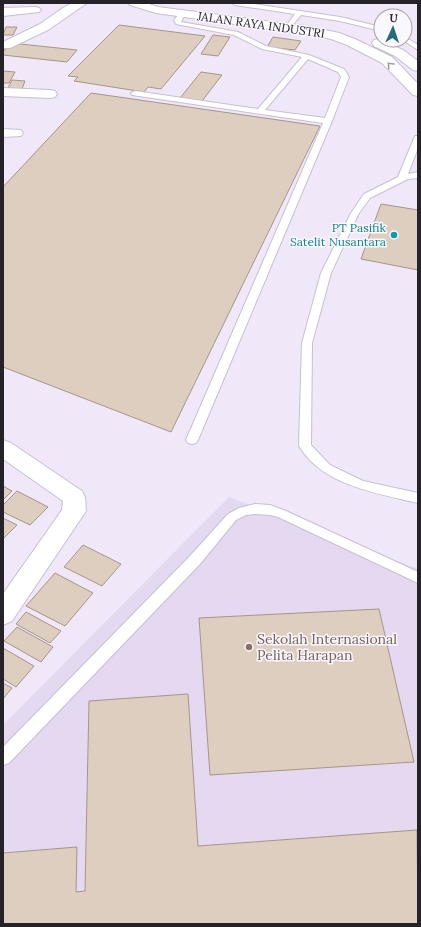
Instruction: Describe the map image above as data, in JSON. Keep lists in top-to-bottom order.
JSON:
{
  "streets": {
    "street": ["JALAN RAYA INDUSTRI"]
  },
  "places": ["PT Pasifik Satelit Nusantara", "Sekolah Internasional Pelita Harapan"],
  "north": "top"
}
